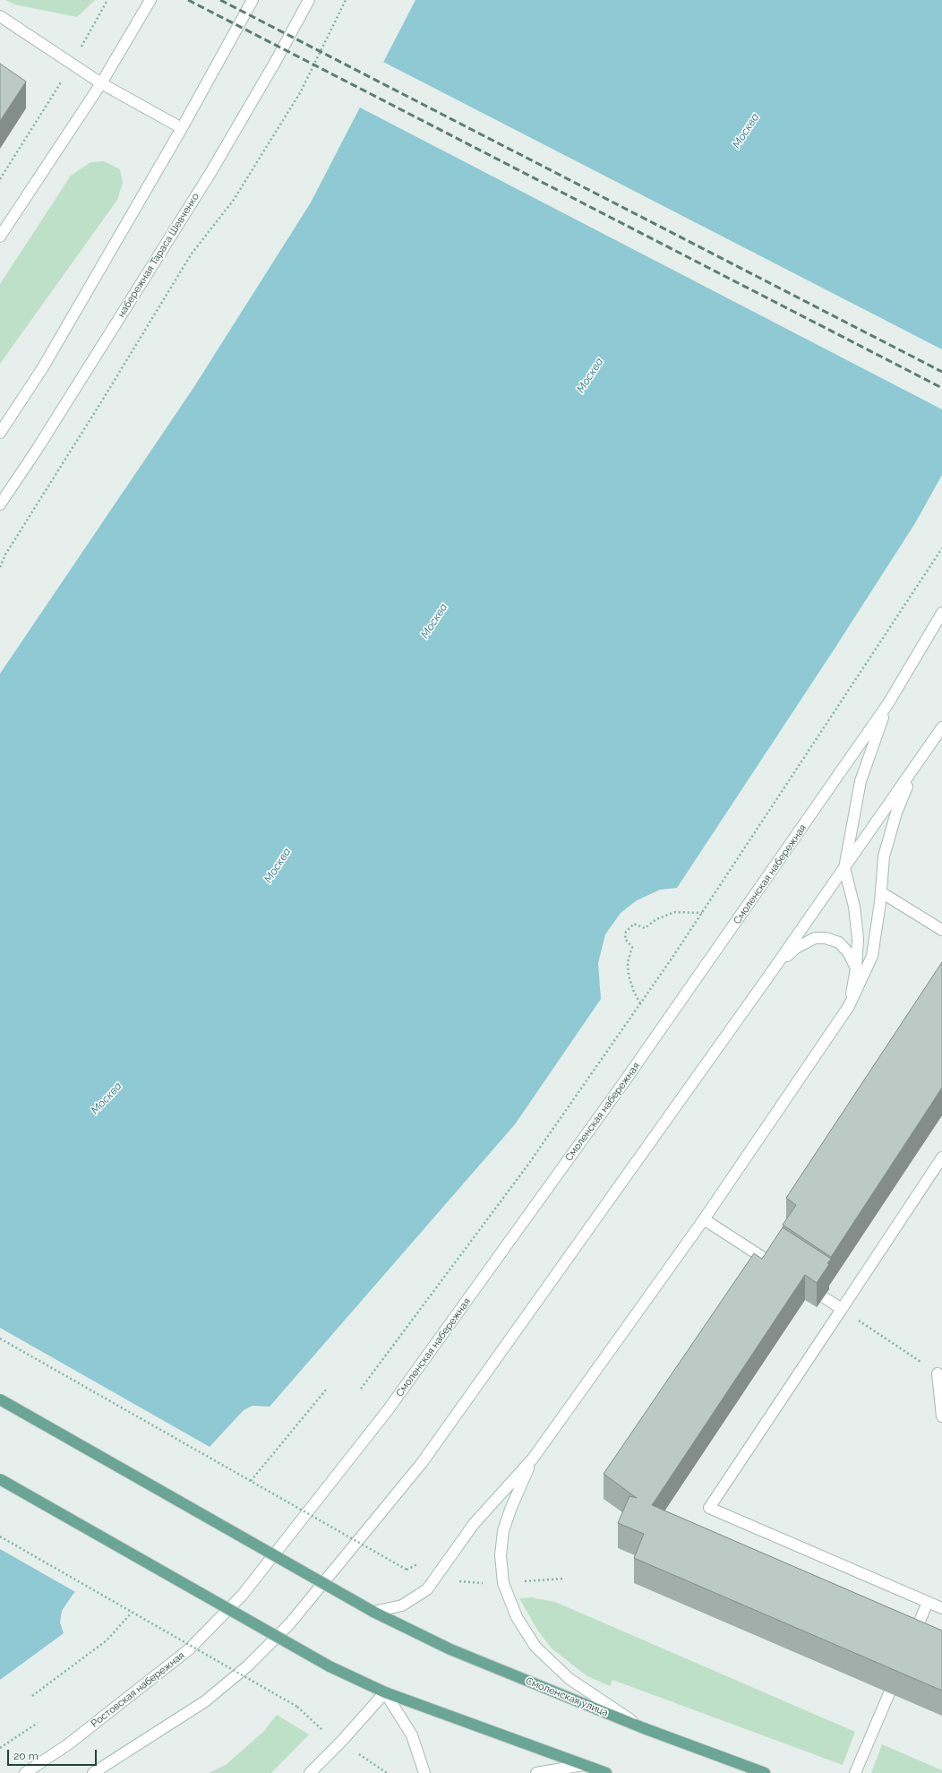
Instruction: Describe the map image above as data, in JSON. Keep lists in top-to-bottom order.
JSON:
{
  "streets": {
    "main road": [
      "набережная Тараса Шевченко",
      "Смоленская набережная",
      "Ростовская набережная",
      "Смоленская улица"
    ]
  },
  "crossings": [
    ["Смоленская набережная", "Ростовская набережная"]
  ],
  "water": ["Москва"],
  "scale_bar": "20 m"
}
